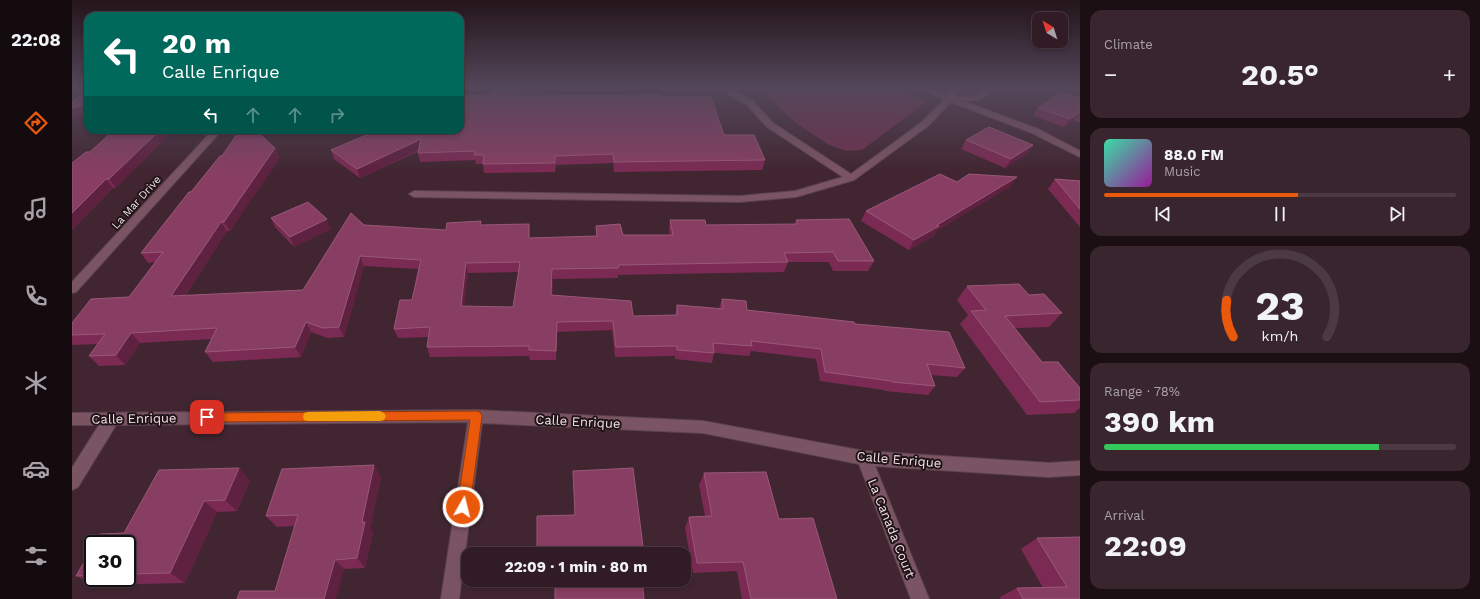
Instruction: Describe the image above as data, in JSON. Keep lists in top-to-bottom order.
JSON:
{
  "streets": {
    "street": ["La Mar Drive", "Calle Enrique", "La Canada Court"]
  },
  "crossings": [
    ["Calle Enrique", "La Canada Court"]
  ],
  "north": "top left",
  "page": {
    "tabs": "22:08",
    "tile": [
      "Climate",
      ["Range · 78%", "390 km"],
      ["Arrival", "22:09"]
    ],
    "turn": ["20 m", "Calle Enrique"],
    "heat": ["−", "20.5°", "+"],
    "song": ["88.0 FM", "Music"],
    "limit": "30",
    "trip": "22:09 · 1 min · 80 m",
    "gauge": ["23", "km/h"]
  }
}
